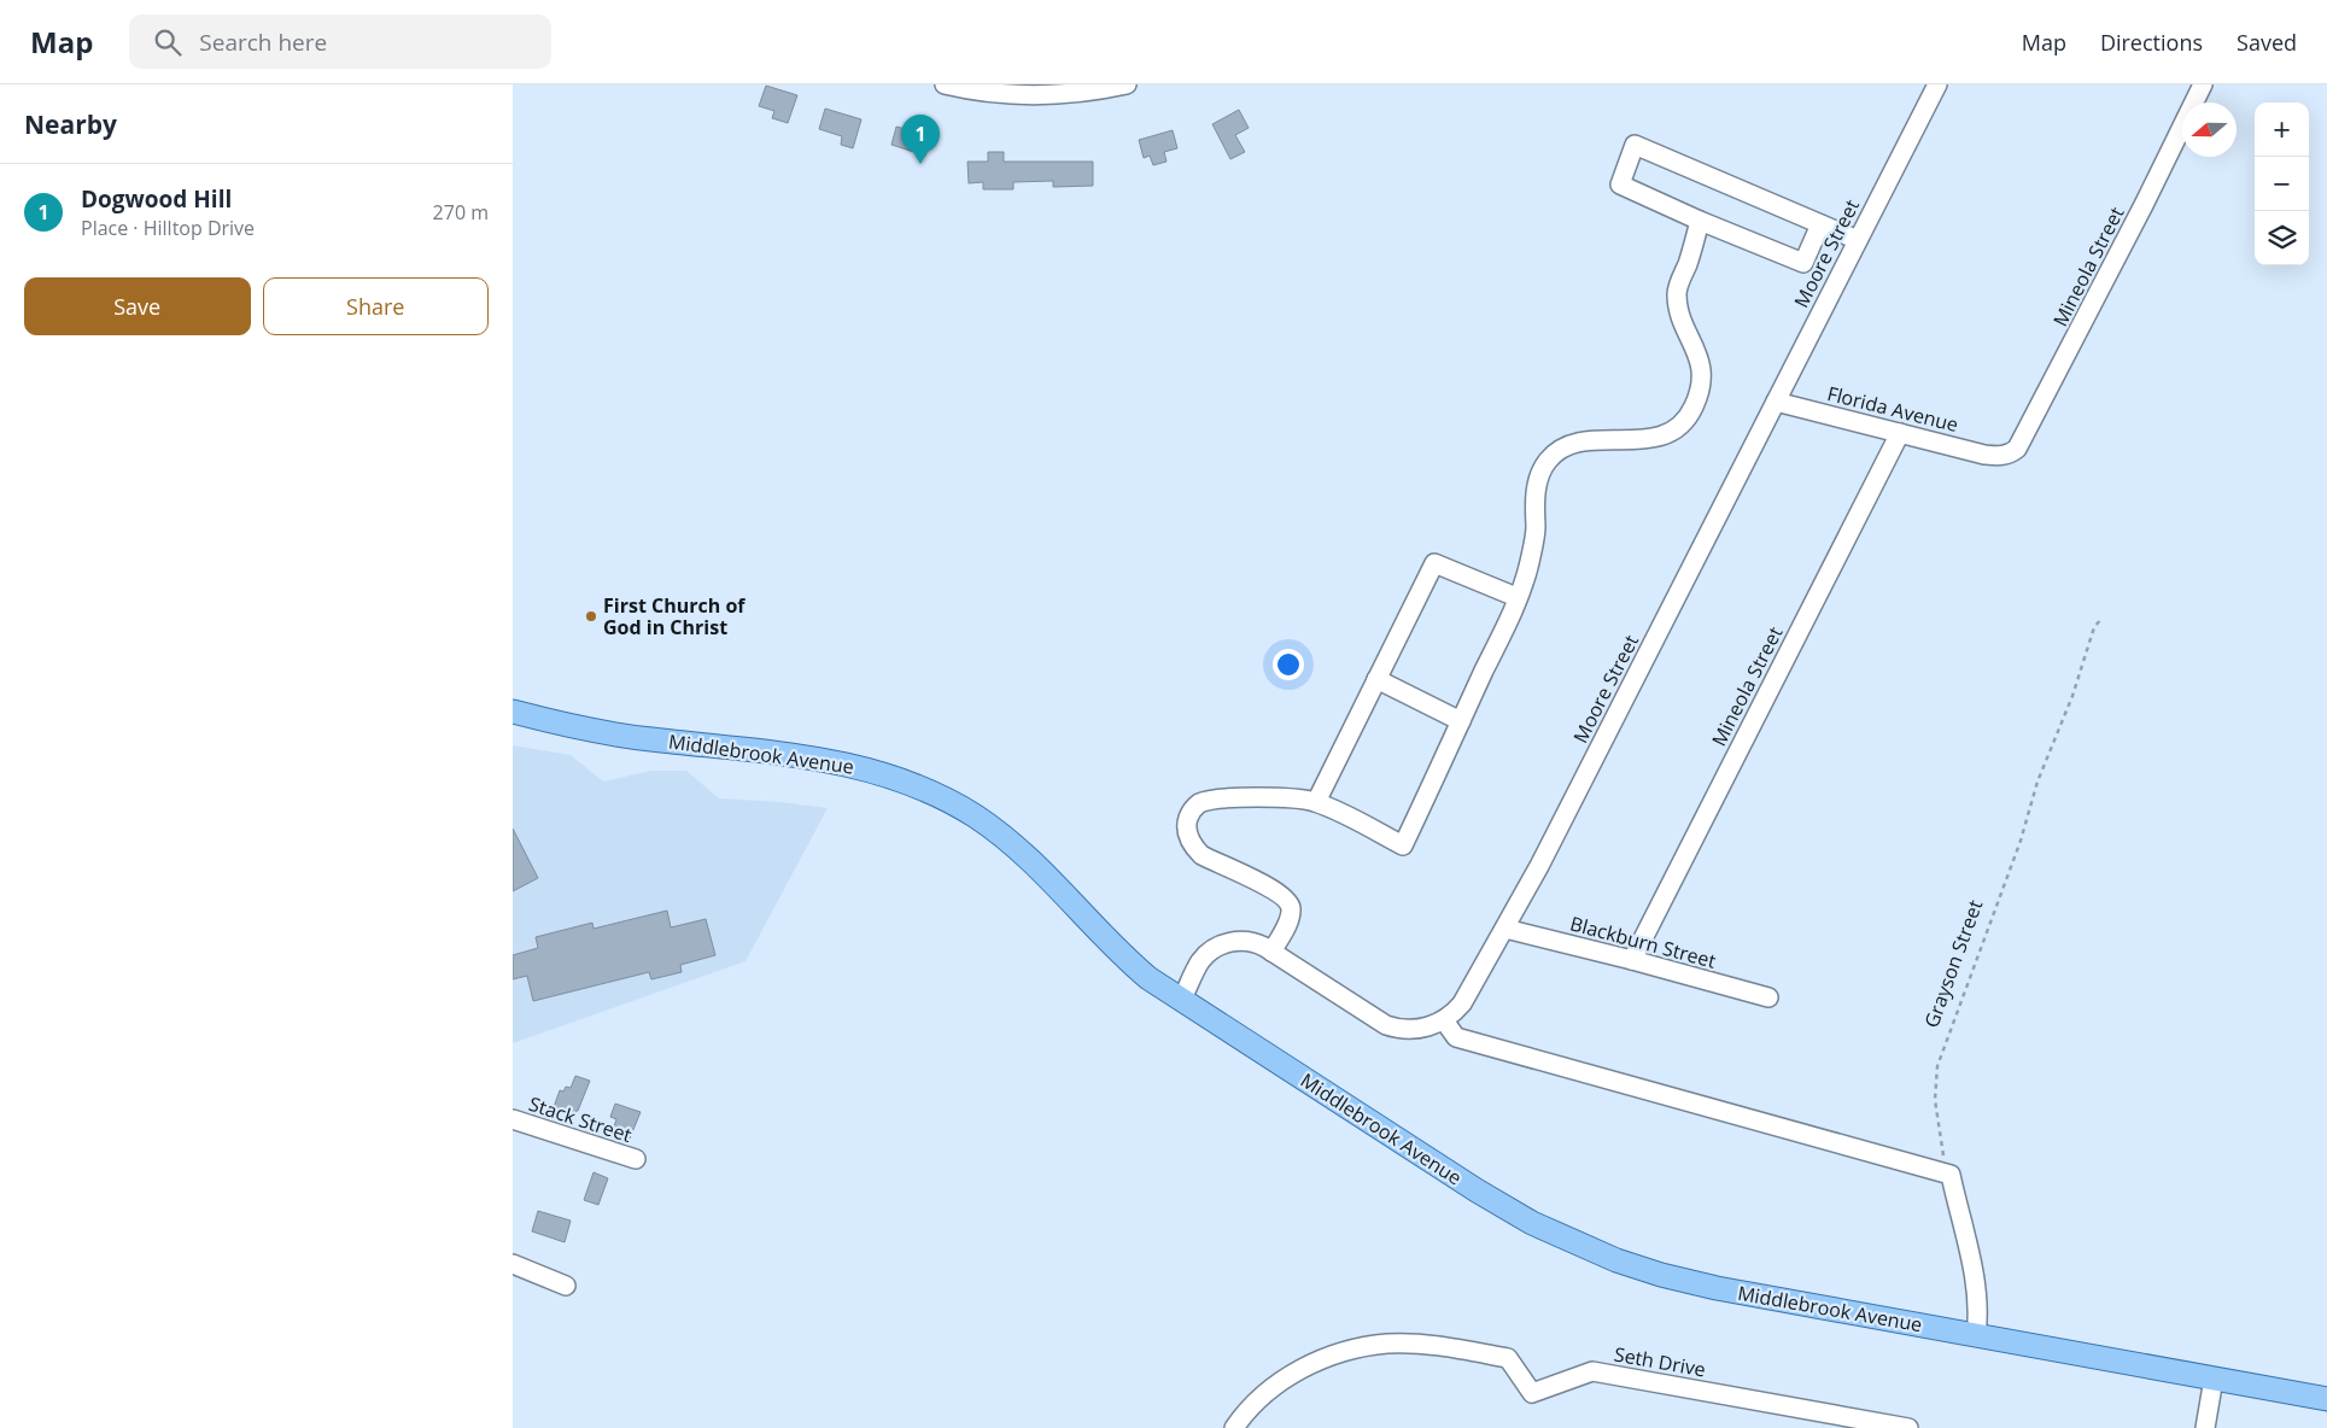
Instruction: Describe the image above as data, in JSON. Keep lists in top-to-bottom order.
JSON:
{
  "streets": {
    "main road": ["Middlebrook Avenue"],
    "street": [
      "Moore Street",
      "Mineola Street",
      "Florida Avenue",
      "Blackburn Street",
      "Stack Street",
      "Seth Drive"
    ],
    "path": ["Grayson Street"]
  },
  "crossings": [
    ["Moore Street", "Florida Avenue"],
    ["Moore Street", "Middlebrook Avenue"],
    ["Moore Street", "Blackburn Street"],
    ["Mineola Street", "Florida Avenue"],
    ["Mineola Street", "Blackburn Street"]
  ],
  "places": ["First Church of God in Christ"],
  "north": "left",
  "page": {
    "header": "Map",
    "search": "Search here",
    "nav": ["Map", "Directions", "Saved"],
    "heading": "Nearby",
    "map_buttons": ["+", "−"],
    "pins": "1",
    "list": [
      {
        "mark": "1",
        "name": "Dogwood Hill",
        "note": "Place · Hilltop Drive",
        "value": "270 m"
      }
    ],
    "buttons": ["Save", "Share"]
  }
}
